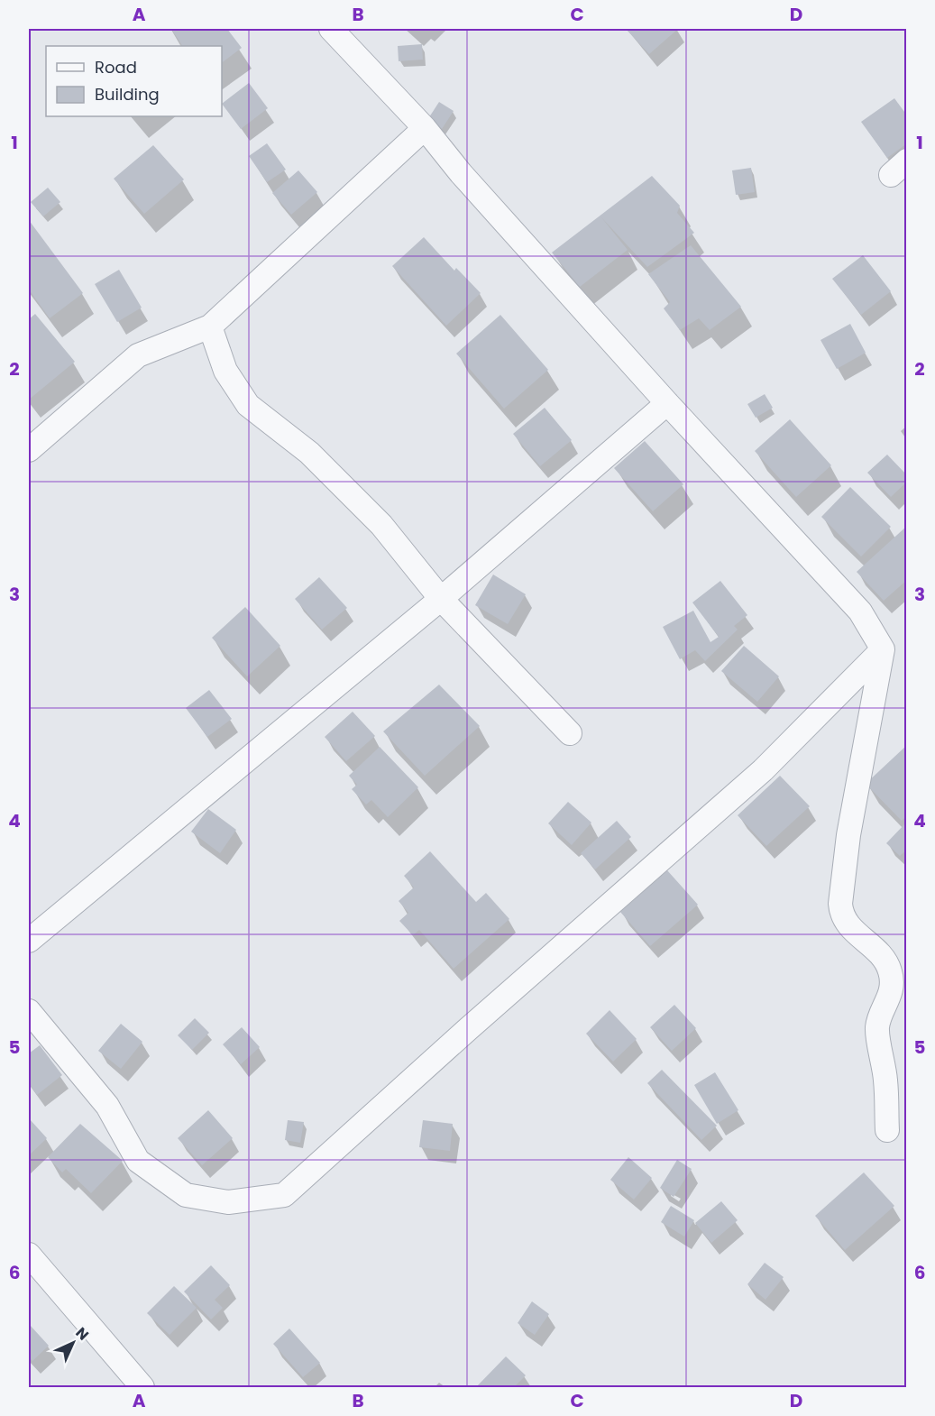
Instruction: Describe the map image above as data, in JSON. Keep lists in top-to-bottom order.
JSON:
{
  "legend": ["Road", "Building"],
  "north": "top right",
  "grid": {
    "columns": [
      "A",
      "B",
      "C",
      "D"
    ],
    "rows": [
      "1",
      "2",
      "3",
      "4",
      "5",
      "6"
    ]
  }
}
